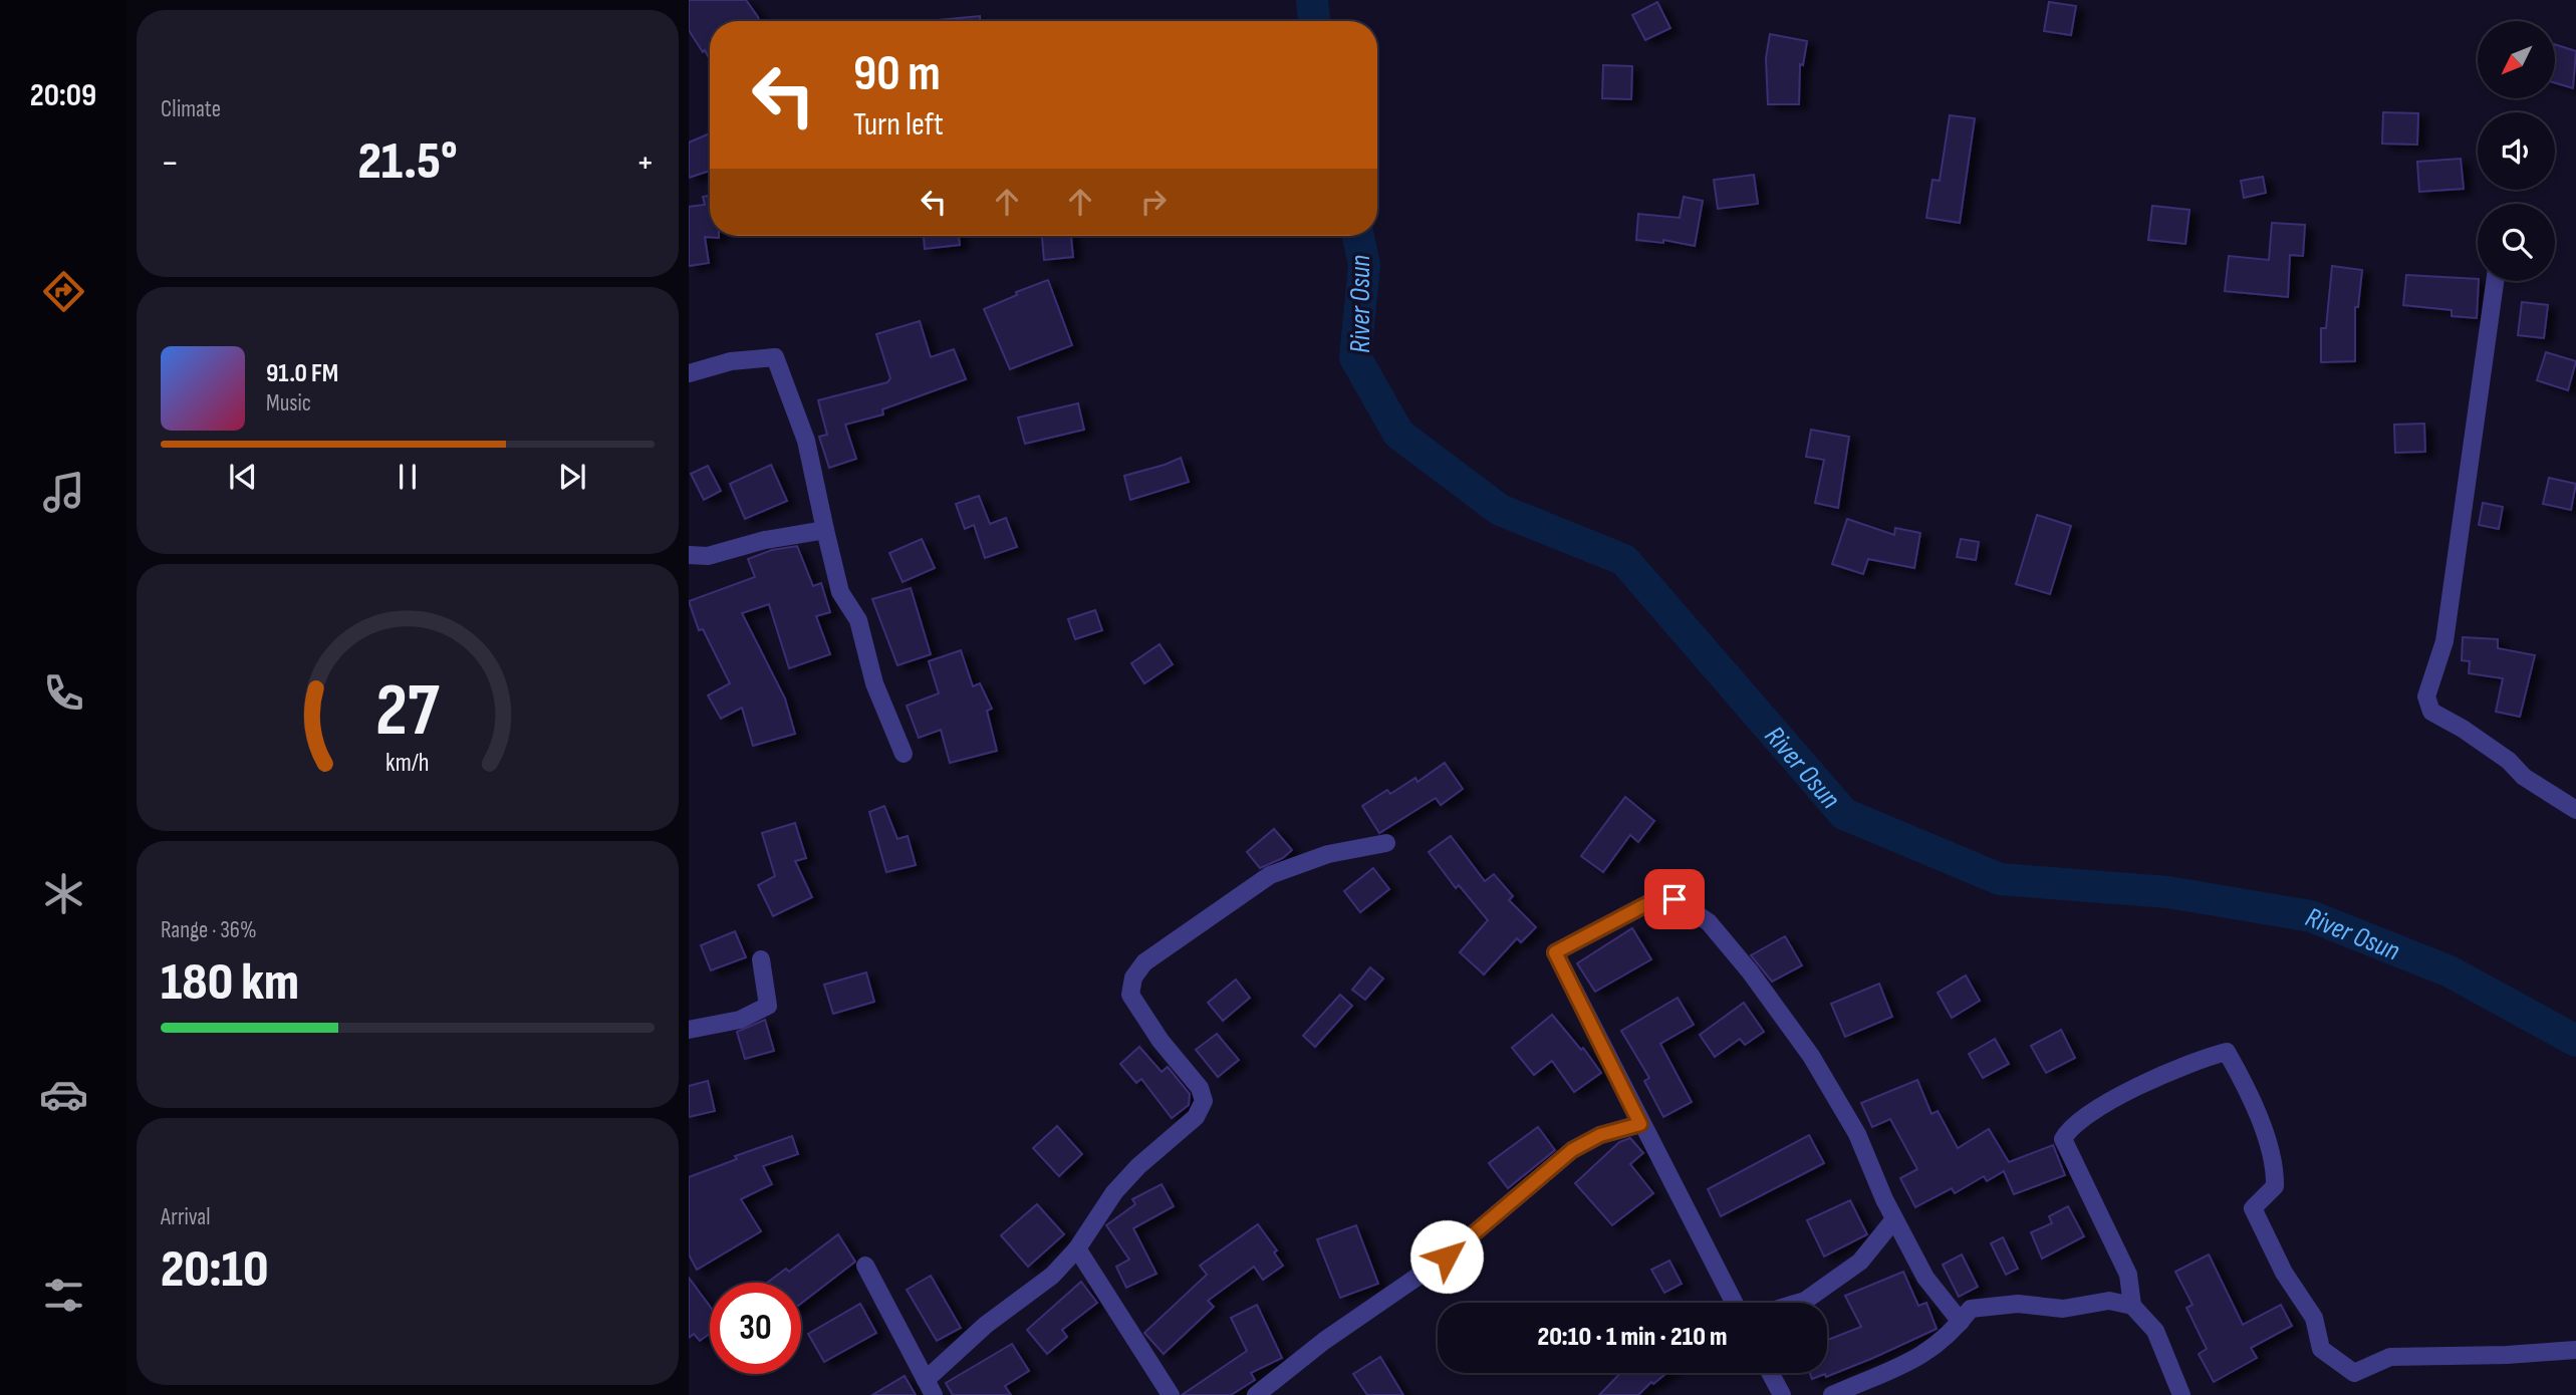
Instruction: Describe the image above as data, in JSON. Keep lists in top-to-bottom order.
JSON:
{
  "water": ["River Osun"],
  "north": "bottom left",
  "page": {
    "tabs": "20:09",
    "tile": [
      "Climate",
      ["Range · 36%", "180 km"],
      ["Arrival", "20:10"]
    ],
    "turn": ["90 m", "Turn left"],
    "heat": ["−", "21.5°", "+"],
    "song": ["91.0 FM", "Music"],
    "limit": "30",
    "trip": "20:10 · 1 min · 210 m",
    "gauge": ["27", "km/h"]
  }
}
